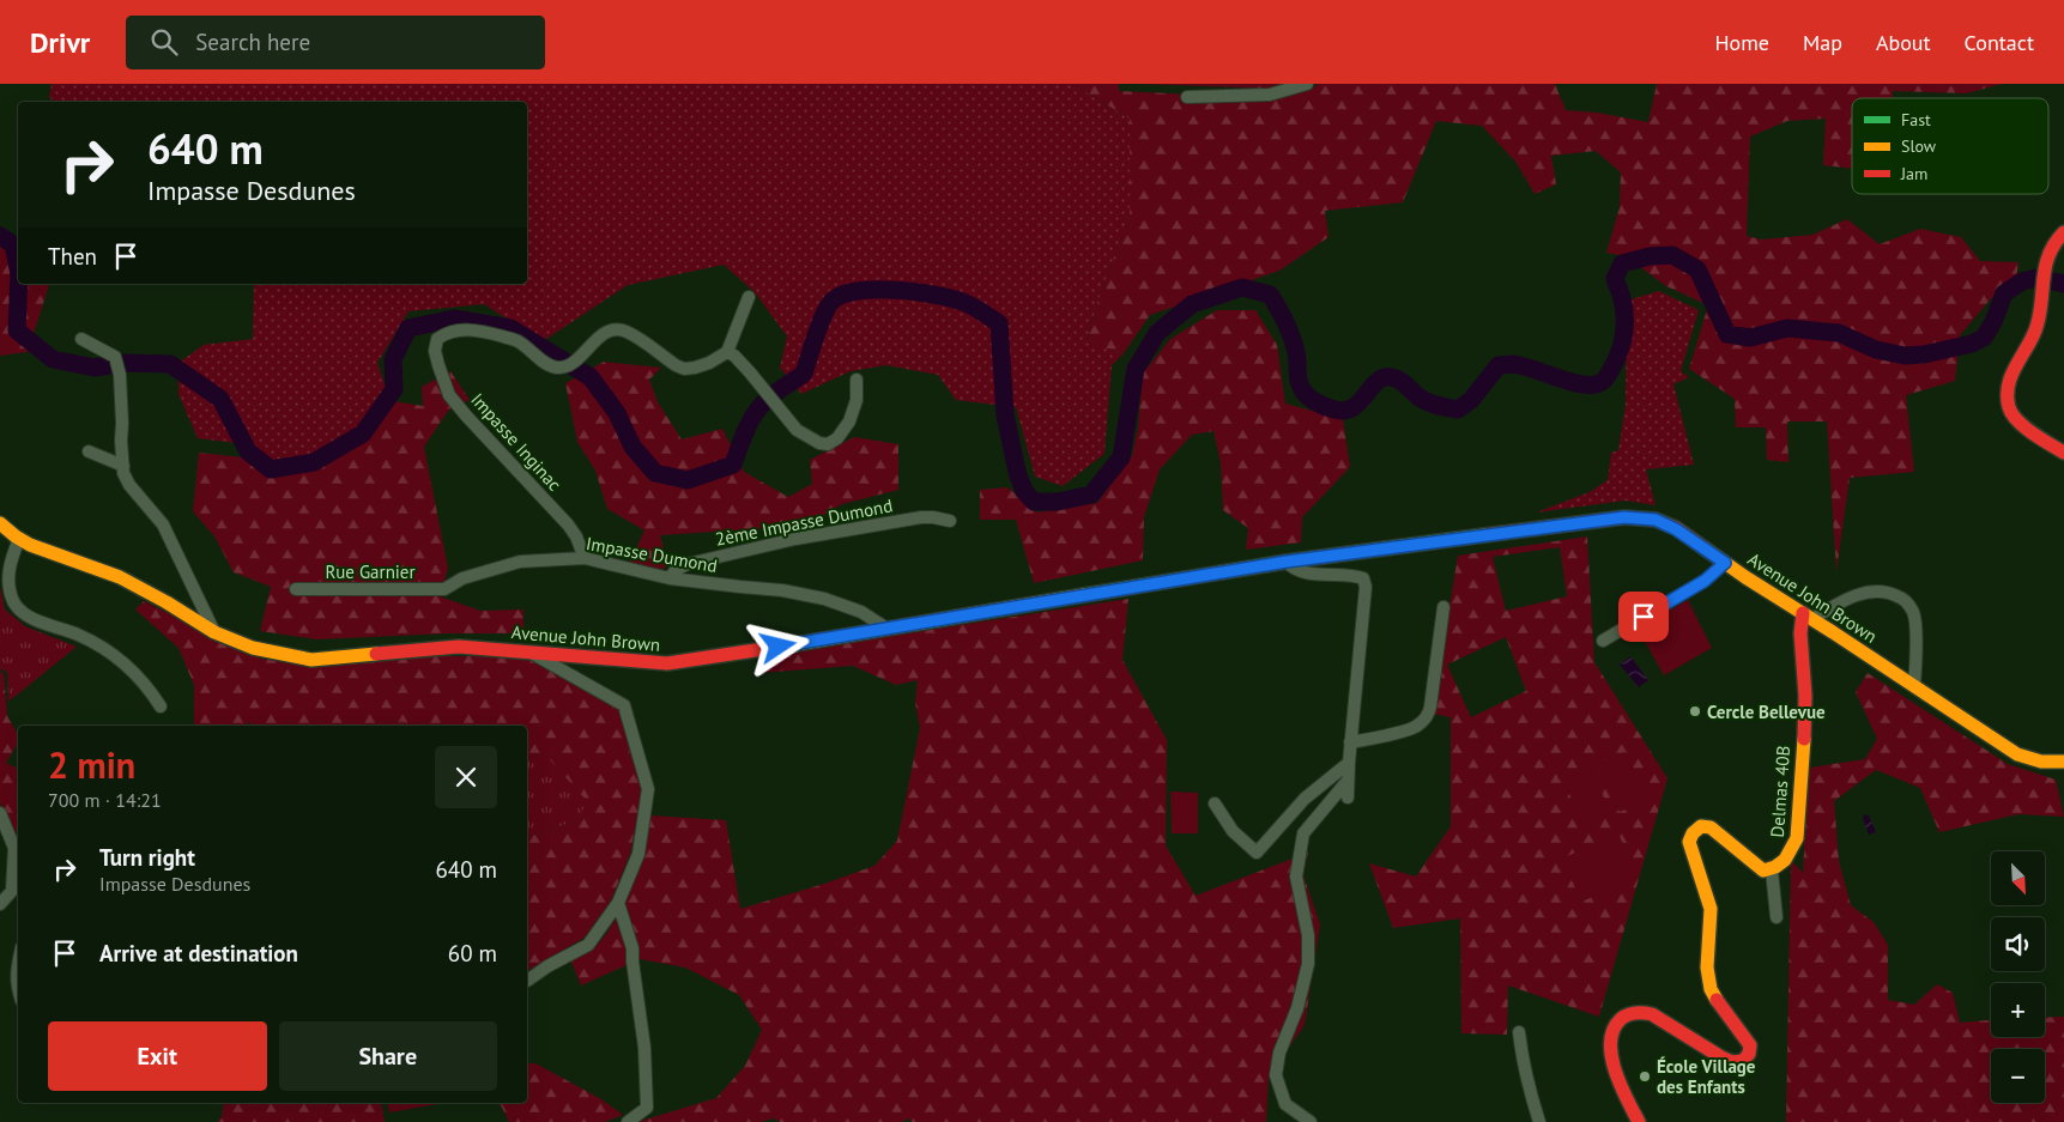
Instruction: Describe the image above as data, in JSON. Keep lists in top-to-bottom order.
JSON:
{
  "streets": {
    "main road": ["Avenue John Brown", "Delmas 40B"],
    "street": [
      "Impasse Inginac",
      "2ème Impasse Dumond",
      "Impasse Dumond",
      "Rue Garnier"
    ]
  },
  "crossings": [
    ["Impasse Inginac", "Impasse Dumond"],
    ["2ème Impasse Dumond", "Impasse Dumond"],
    ["Impasse Dumond", "Rue Garnier"],
    ["Impasse Dumond", "Avenue John Brown"],
    ["Avenue John Brown", "Delmas 40B"]
  ],
  "places": ["Cercle Bellevue", "École Village des Enfants"],
  "legend": ["Fast", "Slow", "Jam"],
  "north": "bottom right",
  "page": {
    "header": "Drivr",
    "search": "Search here",
    "nav": [
      "Home",
      "Map",
      "About",
      "Contact"
    ],
    "turn": ["640 m", "Impasse Desdunes"],
    "then": "Then",
    "heading": ["2 min", "700 m · 14:21"],
    "list": [
      {
        "name": "Turn right",
        "note": "Impasse Desdunes",
        "value": "640 m"
      },
      {
        "name": "Arrive at destination",
        "value": "60 m"
      }
    ],
    "map_buttons": ["+", "−"],
    "buttons": ["Exit", "Share"]
  }
}
